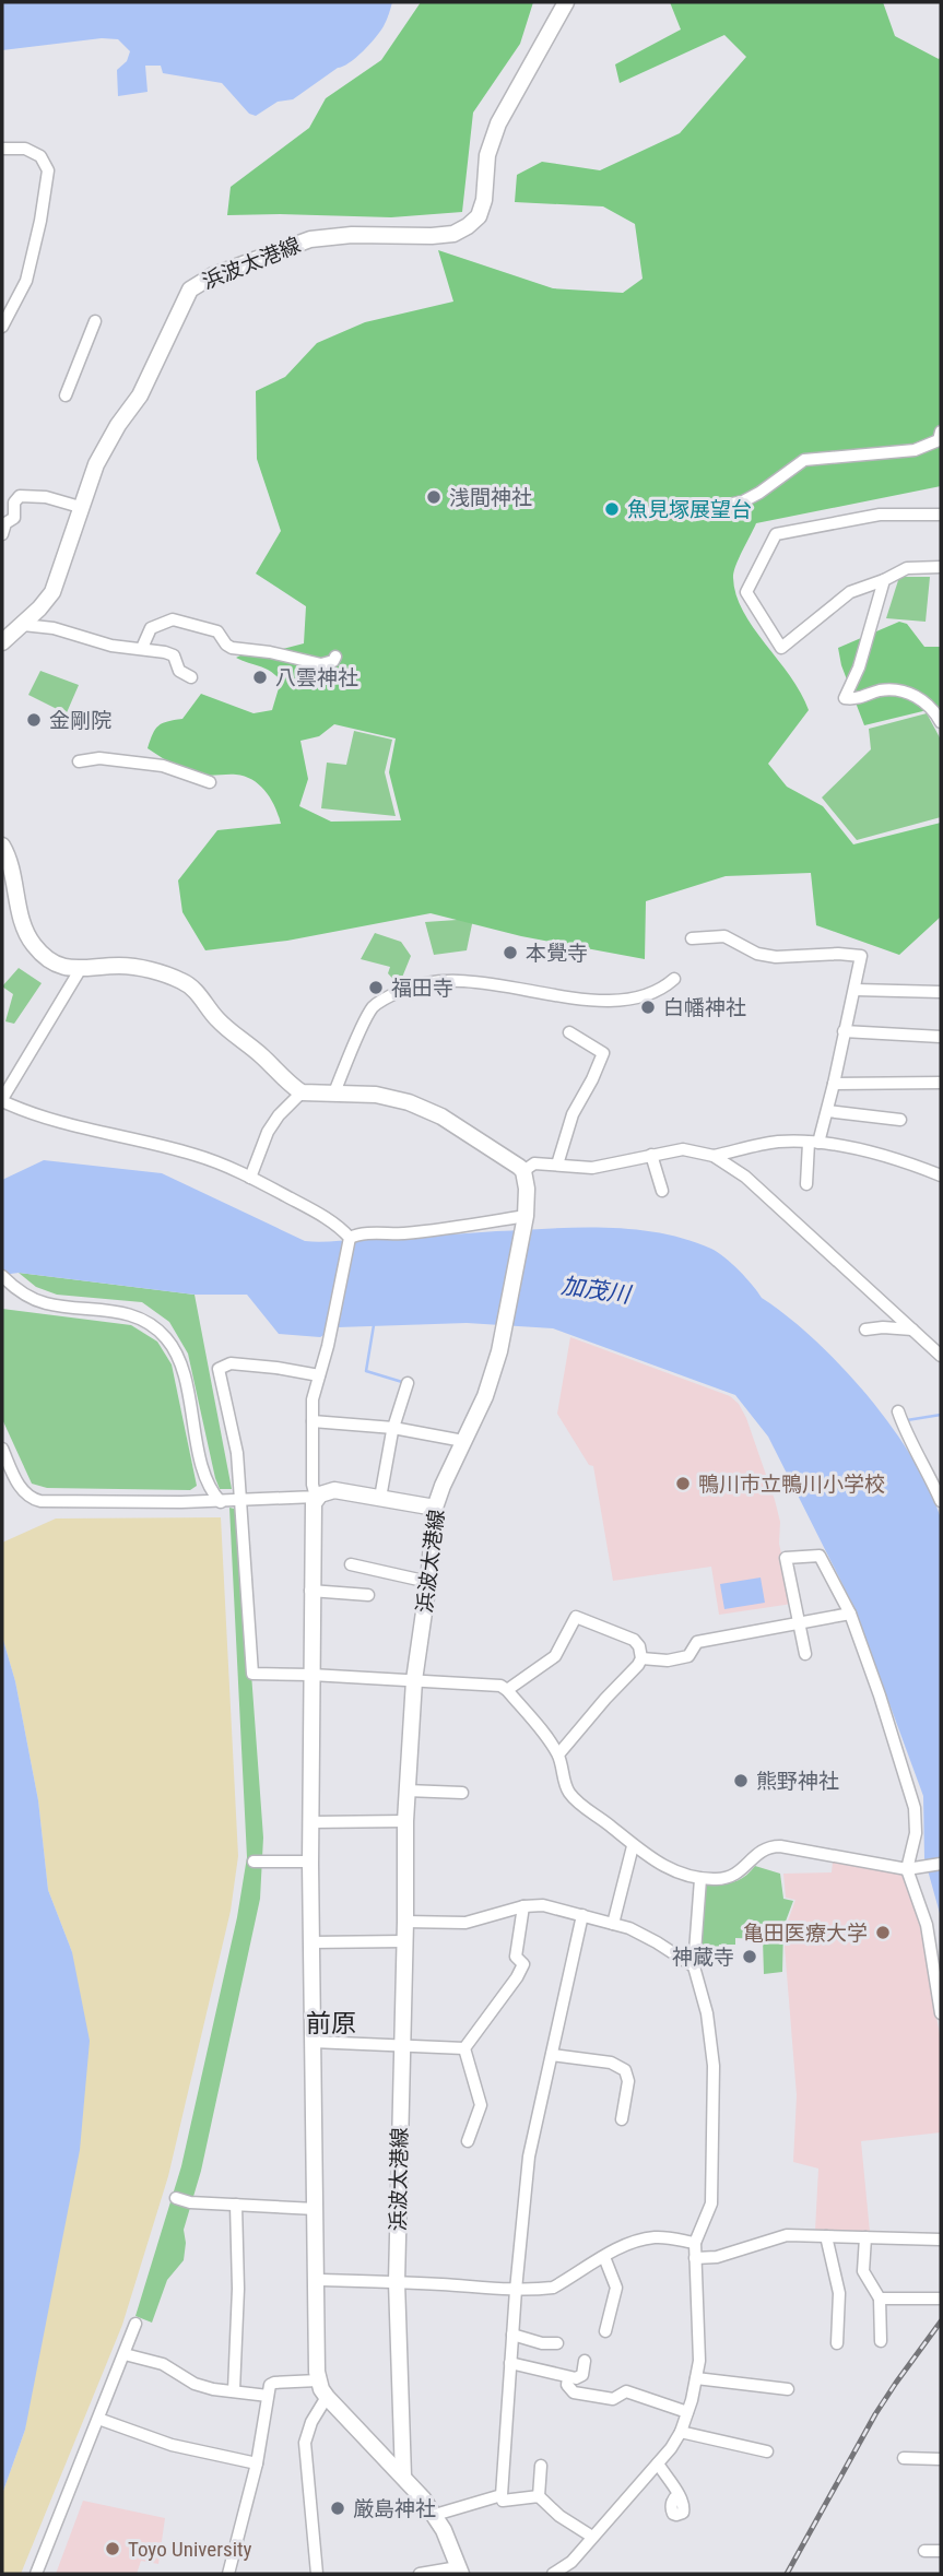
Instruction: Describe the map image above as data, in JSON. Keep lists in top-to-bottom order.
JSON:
{
  "streets": {
    "main road": ["浜波太港線"]
  },
  "districts": ["前原"],
  "water": ["加茂川"],
  "places": [
    "浅間神社",
    "魚見塚展望台",
    "八雲神社",
    "金剛院",
    "本覺寺",
    "福田寺",
    "白幡神社",
    "鴨川市立鴨川小学校",
    "熊野神社",
    "亀田医療大学",
    "神蔵寺",
    "厳島神社",
    "Toyo University"
  ]
}
